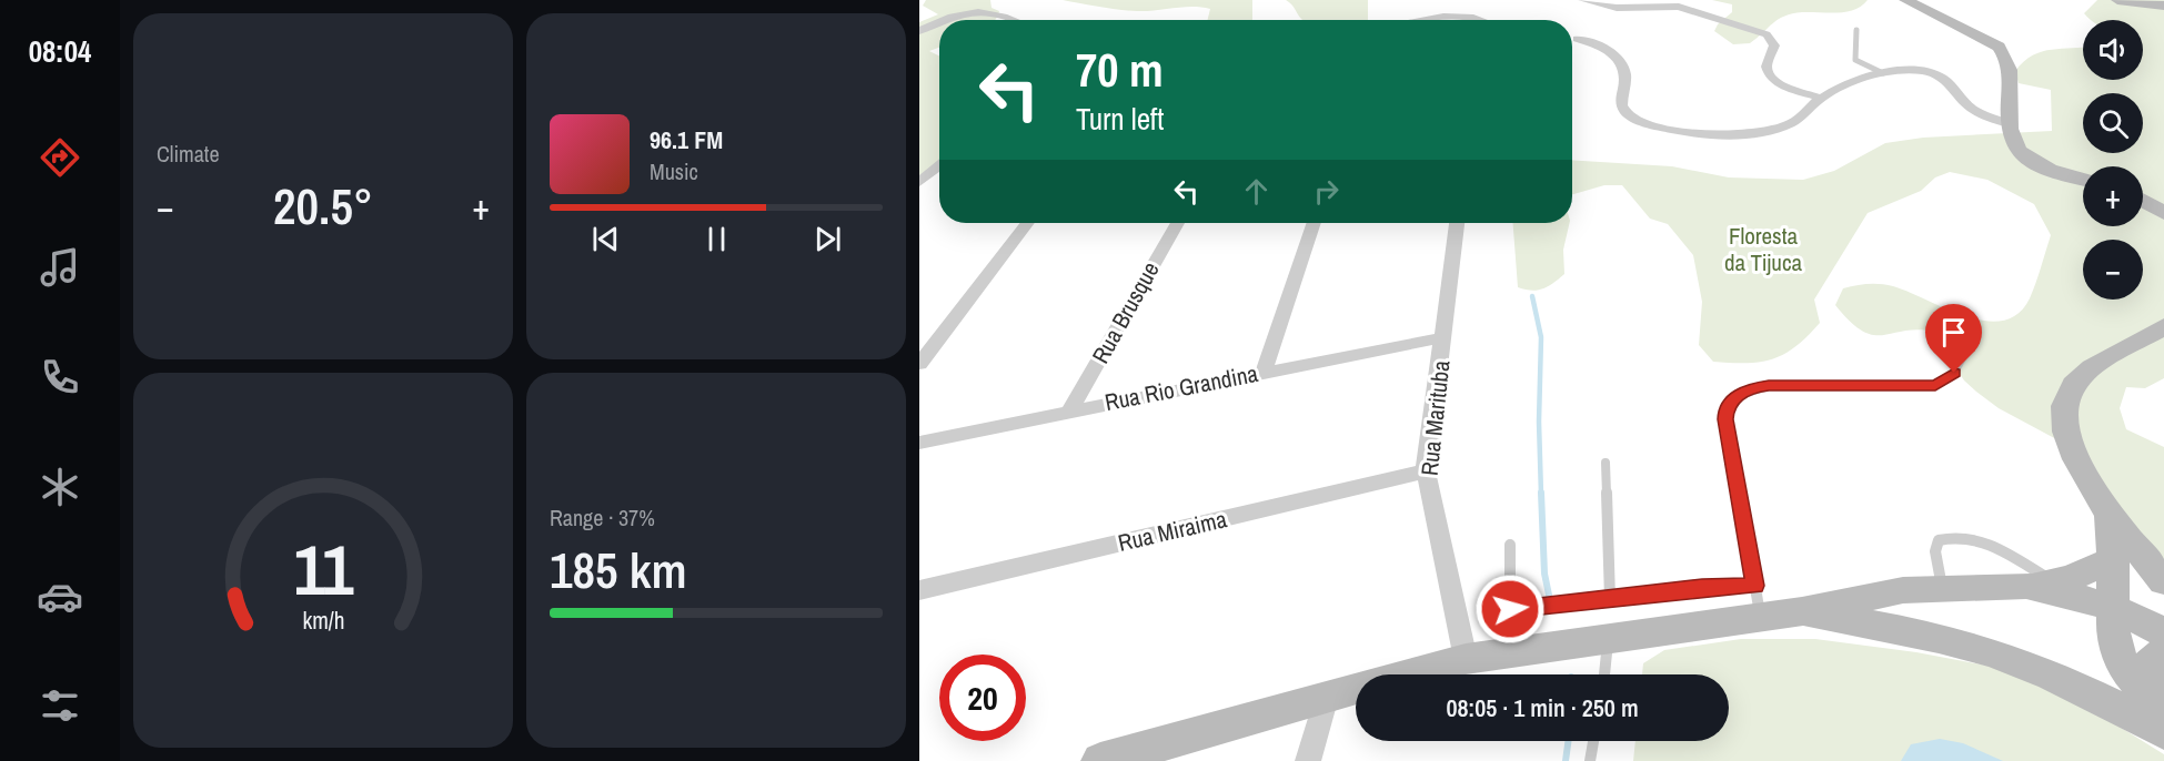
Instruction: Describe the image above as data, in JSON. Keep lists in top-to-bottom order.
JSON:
{
  "streets": {
    "street": [
      "Rua Brusque",
      "Rua Rio Grandina",
      "Rua Marituba",
      "Rua Miraima"
    ]
  },
  "crossings": [
    ["Rua Brusque", "Rua Rio Grandina"],
    ["Rua Rio Grandina", "Rua Marituba"],
    ["Rua Marituba", "Rua Miraima"]
  ],
  "parks": ["Floresta da Tijuca"],
  "page": {
    "tabs": "08:04",
    "tile": [
      "Climate",
      ["Range · 37%", "185 km"]
    ],
    "map_buttons": ["+", "−"],
    "turn": ["70 m", "Turn left"],
    "song": ["96.1 FM", "Music"],
    "heat": ["−", "20.5°", "+"],
    "limit": "20",
    "trip": "08:05 · 1 min · 250 m",
    "gauge": ["11", "km/h"]
  }
}
